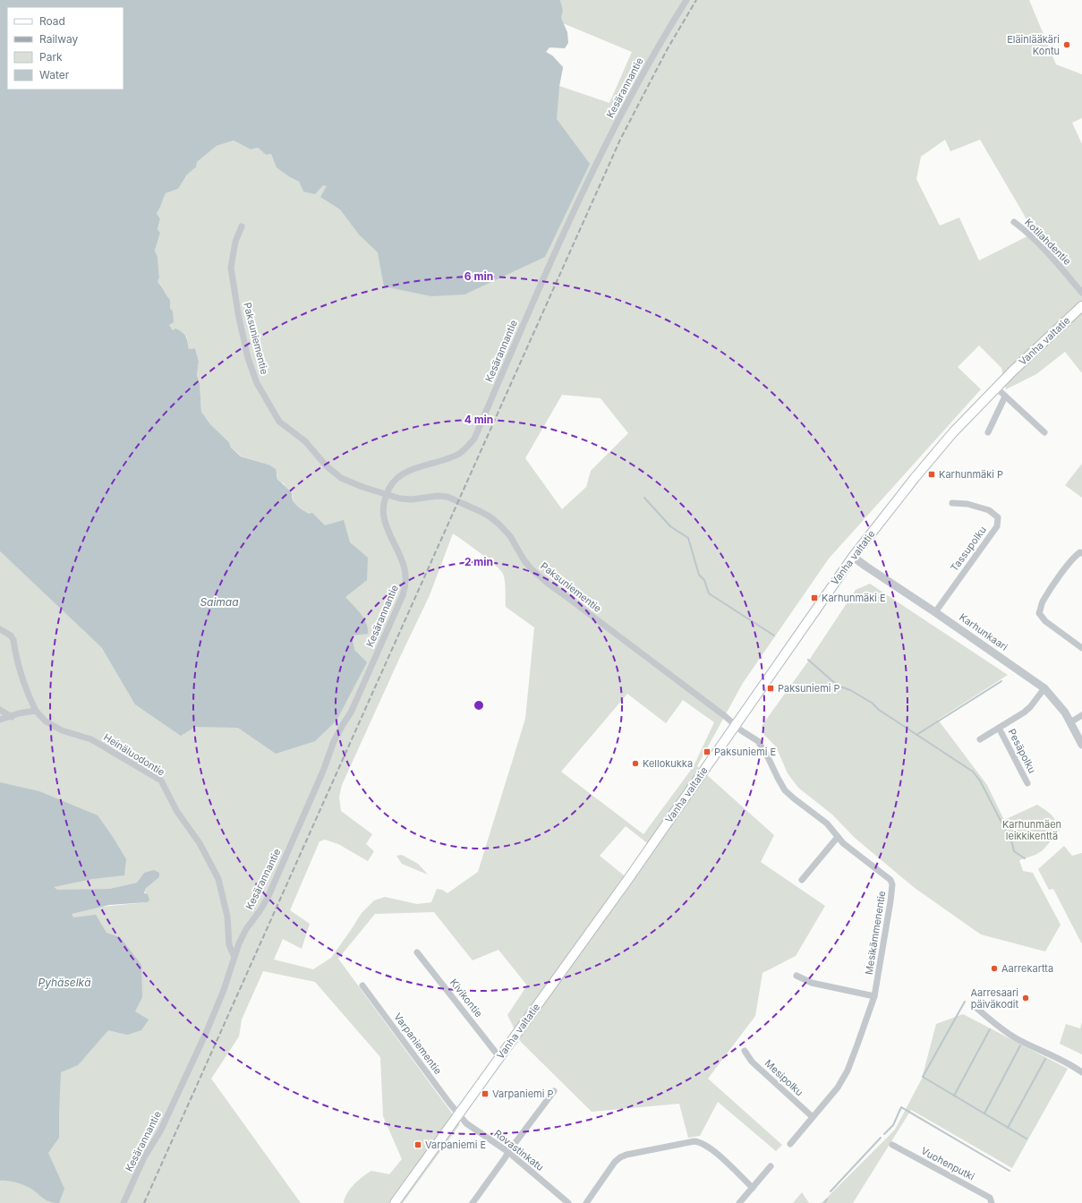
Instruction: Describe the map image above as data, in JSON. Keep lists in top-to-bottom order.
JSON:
{
  "streets": {
    "main road": ["Vanha valtatie"],
    "street": [
      "Kesärannantie",
      "Kotilahdentie",
      "Paksuniementie",
      "Tassupolku",
      "Karhunkaari",
      "Pesäpolku",
      "Heinäluodontie",
      "Mesikämmenentie",
      "Kivikontie",
      "Varpaniementie",
      "Mesipolku",
      "Rovastinkatu",
      "Vuohenputki"
    ]
  },
  "crossings": [
    ["Kesärannantie", "Paksuniementie"],
    ["Kesärannantie", "Heinäluodontie"],
    ["Paksuniementie", "Vanha valtatie"],
    ["Paksuniementie", "Mesikämmenentie"],
    ["Vanha valtatie", "Karhunkaari"],
    ["Vanha valtatie", "Mesikämmenentie"],
    ["Vanha valtatie", "Kivikontie"],
    ["Vanha valtatie", "Varpaniementie"],
    ["Vanha valtatie", "Rovastinkatu"],
    ["Tassupolku", "Karhunkaari"],
    ["Mesikämmenentie", "Mesipolku"],
    ["Varpaniementie", "Rovastinkatu"]
  ],
  "water": ["Saimaa", "Pyhäselkä"],
  "parks": ["Karhunmäen leikkikenttä"],
  "places": {
    "other": [
      "Eläinlääkäri Kontu",
      "Kellokukka",
      "Aarrekartta",
      "Aarresaari päiväkodit"
    ],
    "transit": [
      "Karhunmäki P",
      "Karhunmäki E",
      "Paksuniemi P",
      "Paksuniemi E",
      "Varpaniemi P",
      "Varpaniemi E"
    ]
  },
  "legend": [
    "Road",
    "Railway",
    "Park",
    "Water"
  ],
  "rings": ["6 min", "4 min", "2 min"]
}
